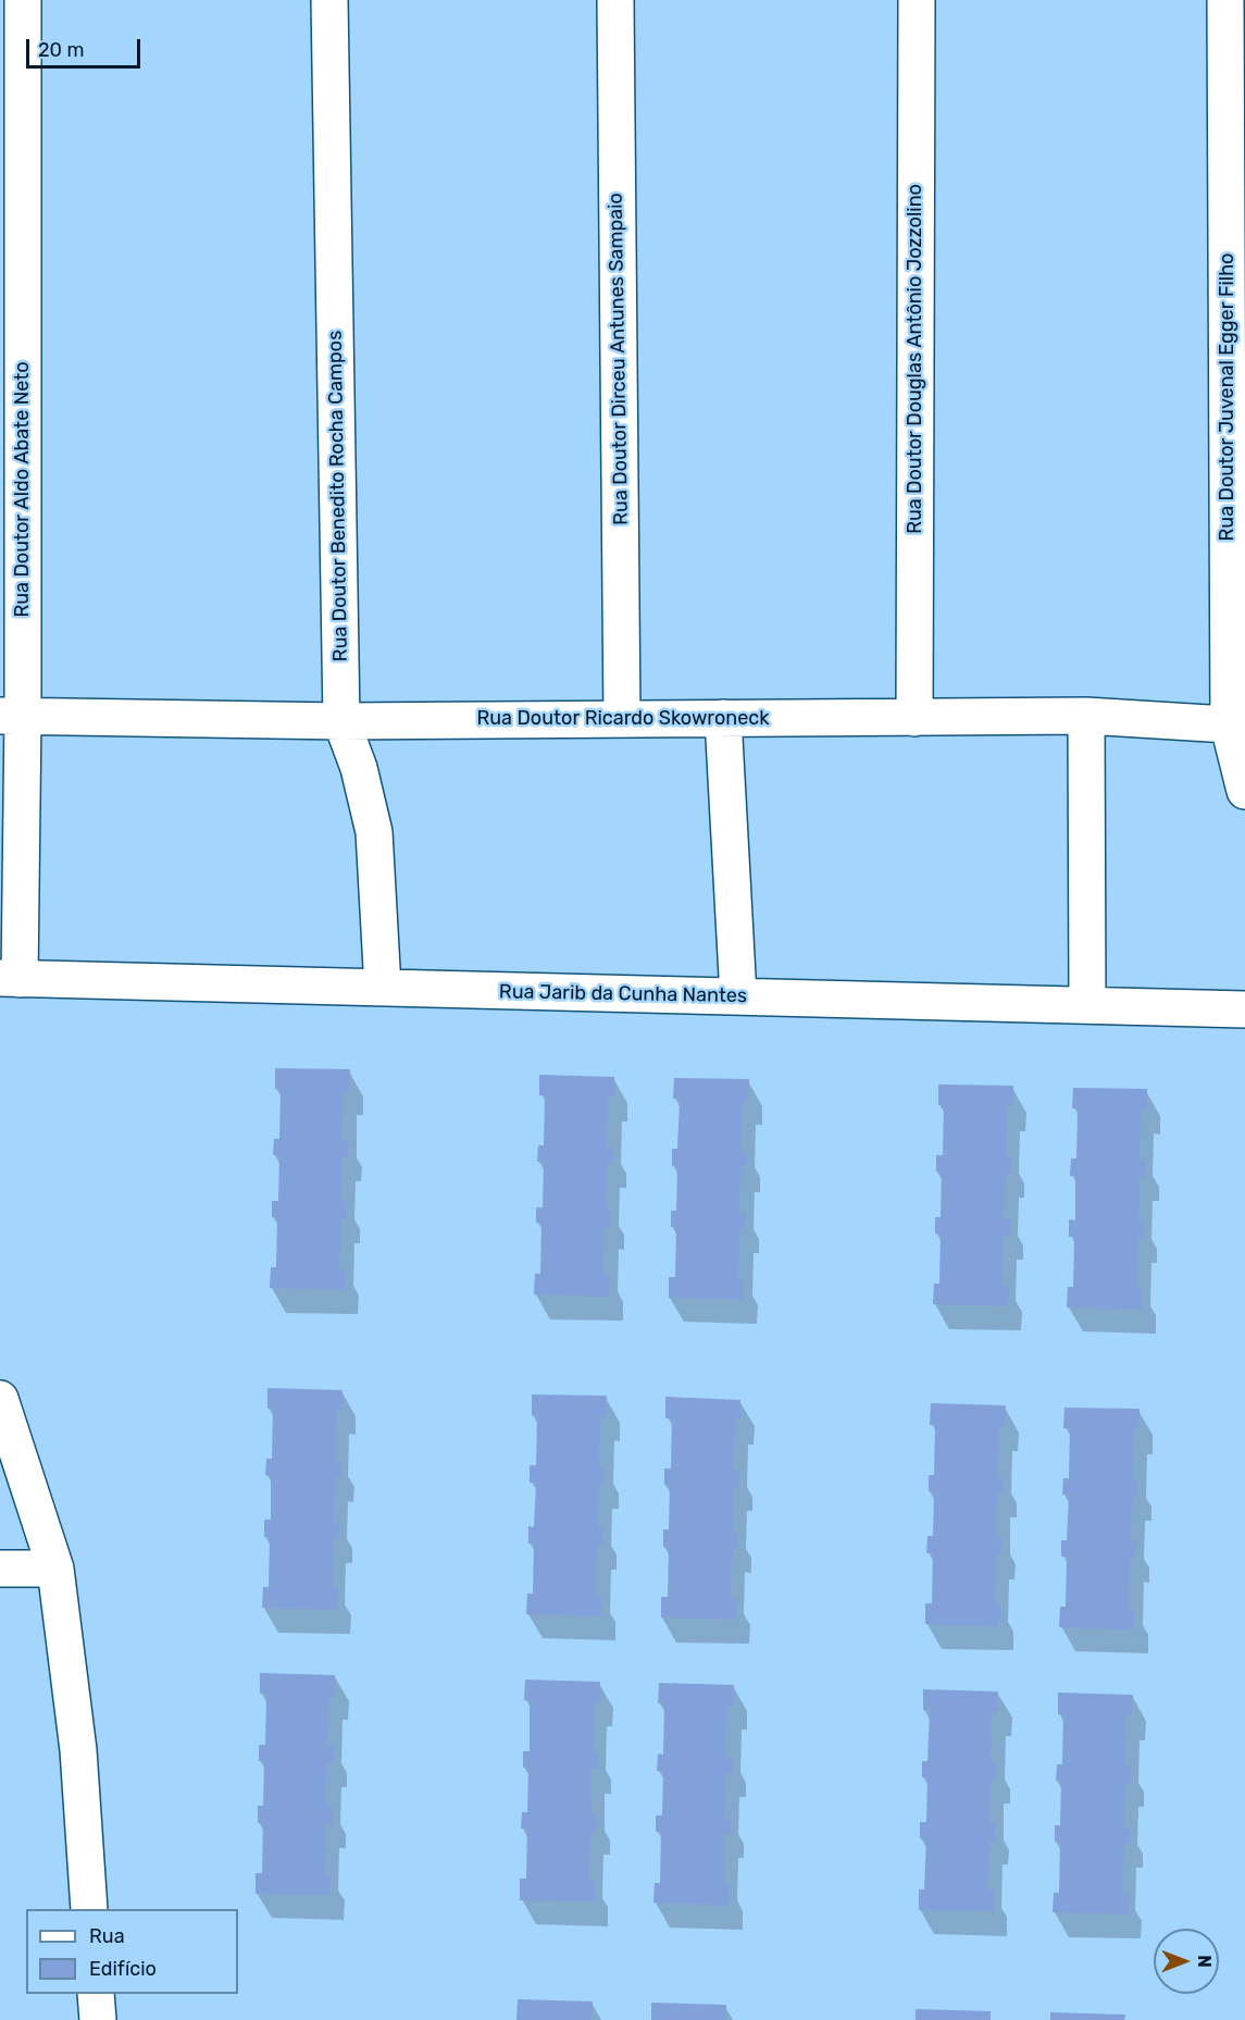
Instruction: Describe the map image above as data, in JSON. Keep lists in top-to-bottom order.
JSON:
{
  "streets": {
    "street": [
      "Rua Doutor Dirceu Antunes Sampaio",
      "Rua Doutor Douglas Antônio Jozzolino",
      "Rua Doutor Juvenal Egger Filho",
      "Rua Doutor Aldo Abate Neto",
      "Rua Doutor Benedito Rocha Campos",
      "Rua Doutor Ricardo Skowroneck",
      "Rua Jarib da Cunha Nantes"
    ]
  },
  "crossings": [
    ["Rua Doutor Dirceu Antunes Sampaio", "Rua Doutor Ricardo Skowroneck"],
    ["Rua Doutor Douglas Antônio Jozzolino", "Rua Doutor Ricardo Skowroneck"],
    ["Rua Doutor Juvenal Egger Filho", "Rua Doutor Ricardo Skowroneck"],
    ["Rua Doutor Aldo Abate Neto", "Rua Doutor Ricardo Skowroneck"],
    ["Rua Doutor Aldo Abate Neto", "Rua Jarib da Cunha Nantes"],
    ["Rua Doutor Benedito Rocha Campos", "Rua Doutor Ricardo Skowroneck"],
    ["Rua Doutor Benedito Rocha Campos", "Rua Jarib da Cunha Nantes"]
  ],
  "legend": ["Rua", "Edifício"],
  "scale_bar": "20 m",
  "north": "right"
}
